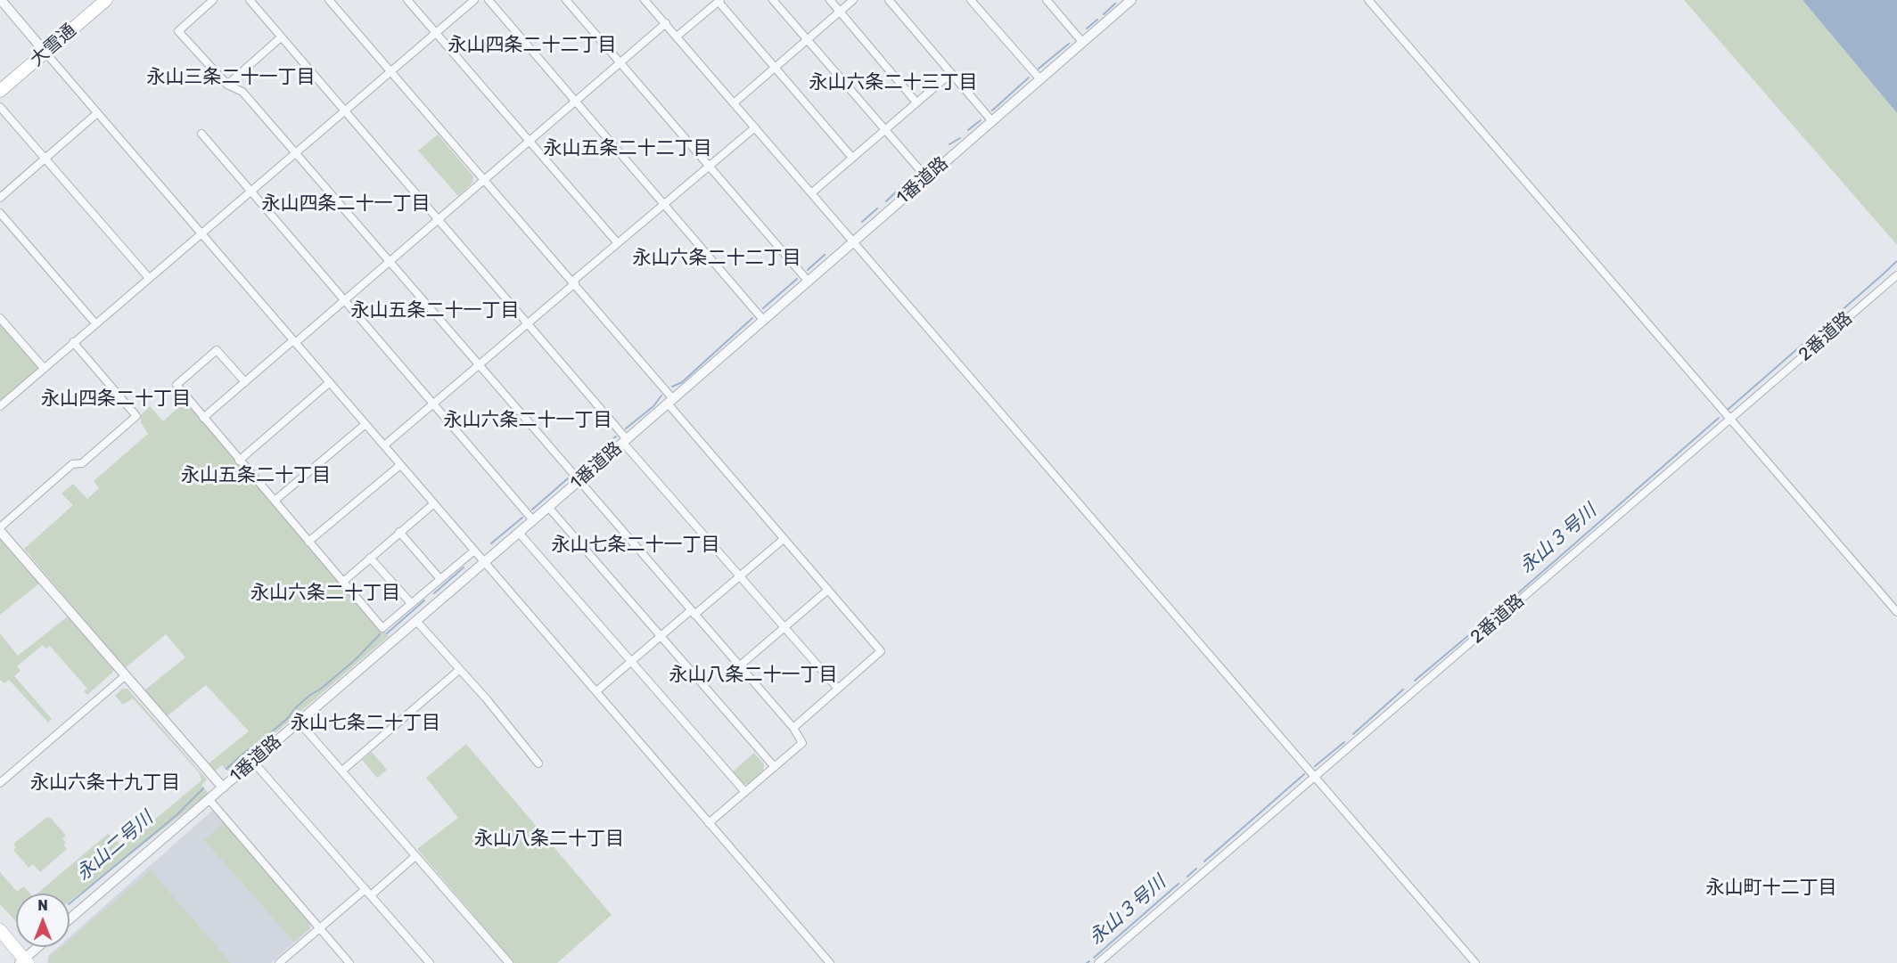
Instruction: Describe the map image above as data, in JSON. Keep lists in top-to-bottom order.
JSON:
{
  "streets": {
    "main road": ["大雪通"],
    "street": ["1番道路", "2番道路"]
  },
  "districts": [
    "永山四条二十二丁目",
    "永山三条二十一丁目",
    "永山六条二十三丁目",
    "永山五条二十二丁目",
    "永山四条二十一丁目",
    "永山六条二十二丁目",
    "永山五条二十一丁目",
    "永山四条二十丁目",
    "永山六条二十一丁目",
    "永山五条二十丁目",
    "永山七条二十一丁目",
    "永山六条二十丁目",
    "永山八条二十一丁目",
    "永山七条二十丁目",
    "永山六条十九丁目",
    "永山八条二十丁目",
    "永山町十二丁目"
  ],
  "water": ["永山３号川", "永山二号川"],
  "north": "top"
}
